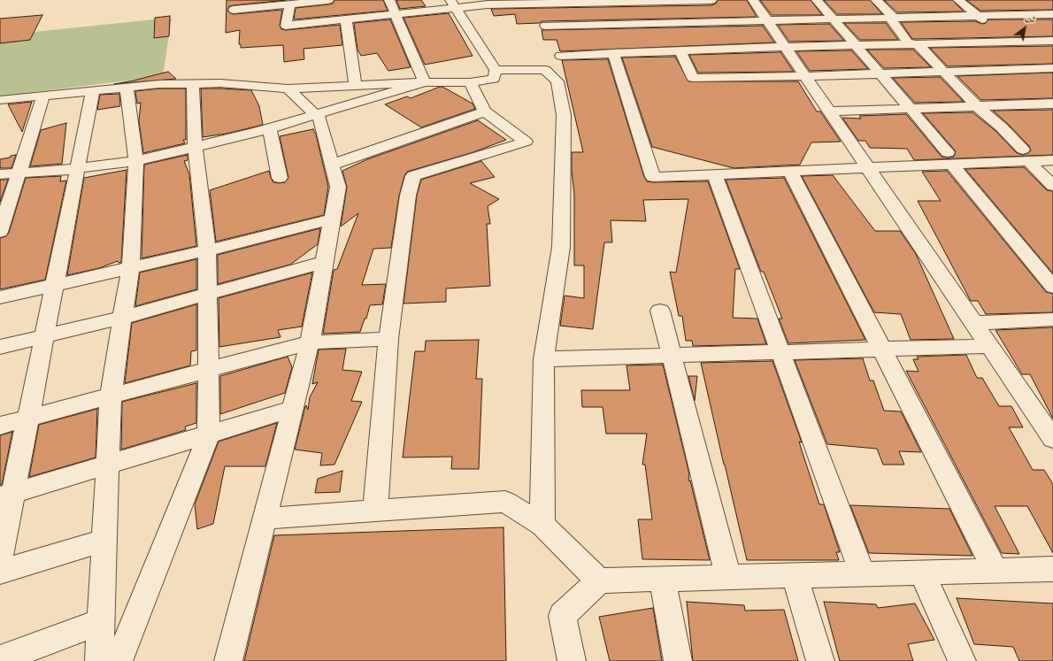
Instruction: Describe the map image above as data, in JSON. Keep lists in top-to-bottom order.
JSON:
{
  "north": "top right"
}
